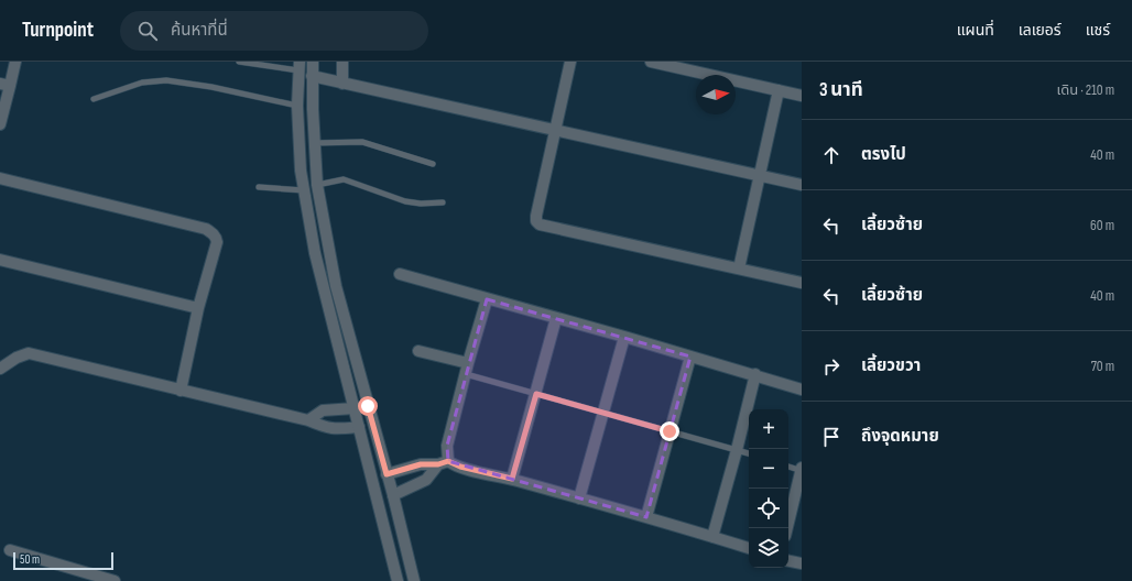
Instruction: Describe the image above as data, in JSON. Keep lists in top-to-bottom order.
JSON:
{
  "scale_bar": "50 m",
  "north": "right",
  "page": {
    "header": "Turnpoint",
    "search": "ค้นหาที่นี่",
    "nav": ["แผนที่", "เลเยอร์", "แชร์"],
    "heading": ["3 นาที", "เดิน · 210 m"],
    "list": [
      ["ตรงไป", "40 m"],
      ["เลี้ยวซ้าย", "60 m"],
      ["เลี้ยวซ้าย", "40 m"],
      ["เลี้ยวขวา", "70 m"],
      "ถึงจุดหมาย"
    ],
    "map_buttons": ["+", "−"],
    "scale": "50 m"
  }
}
